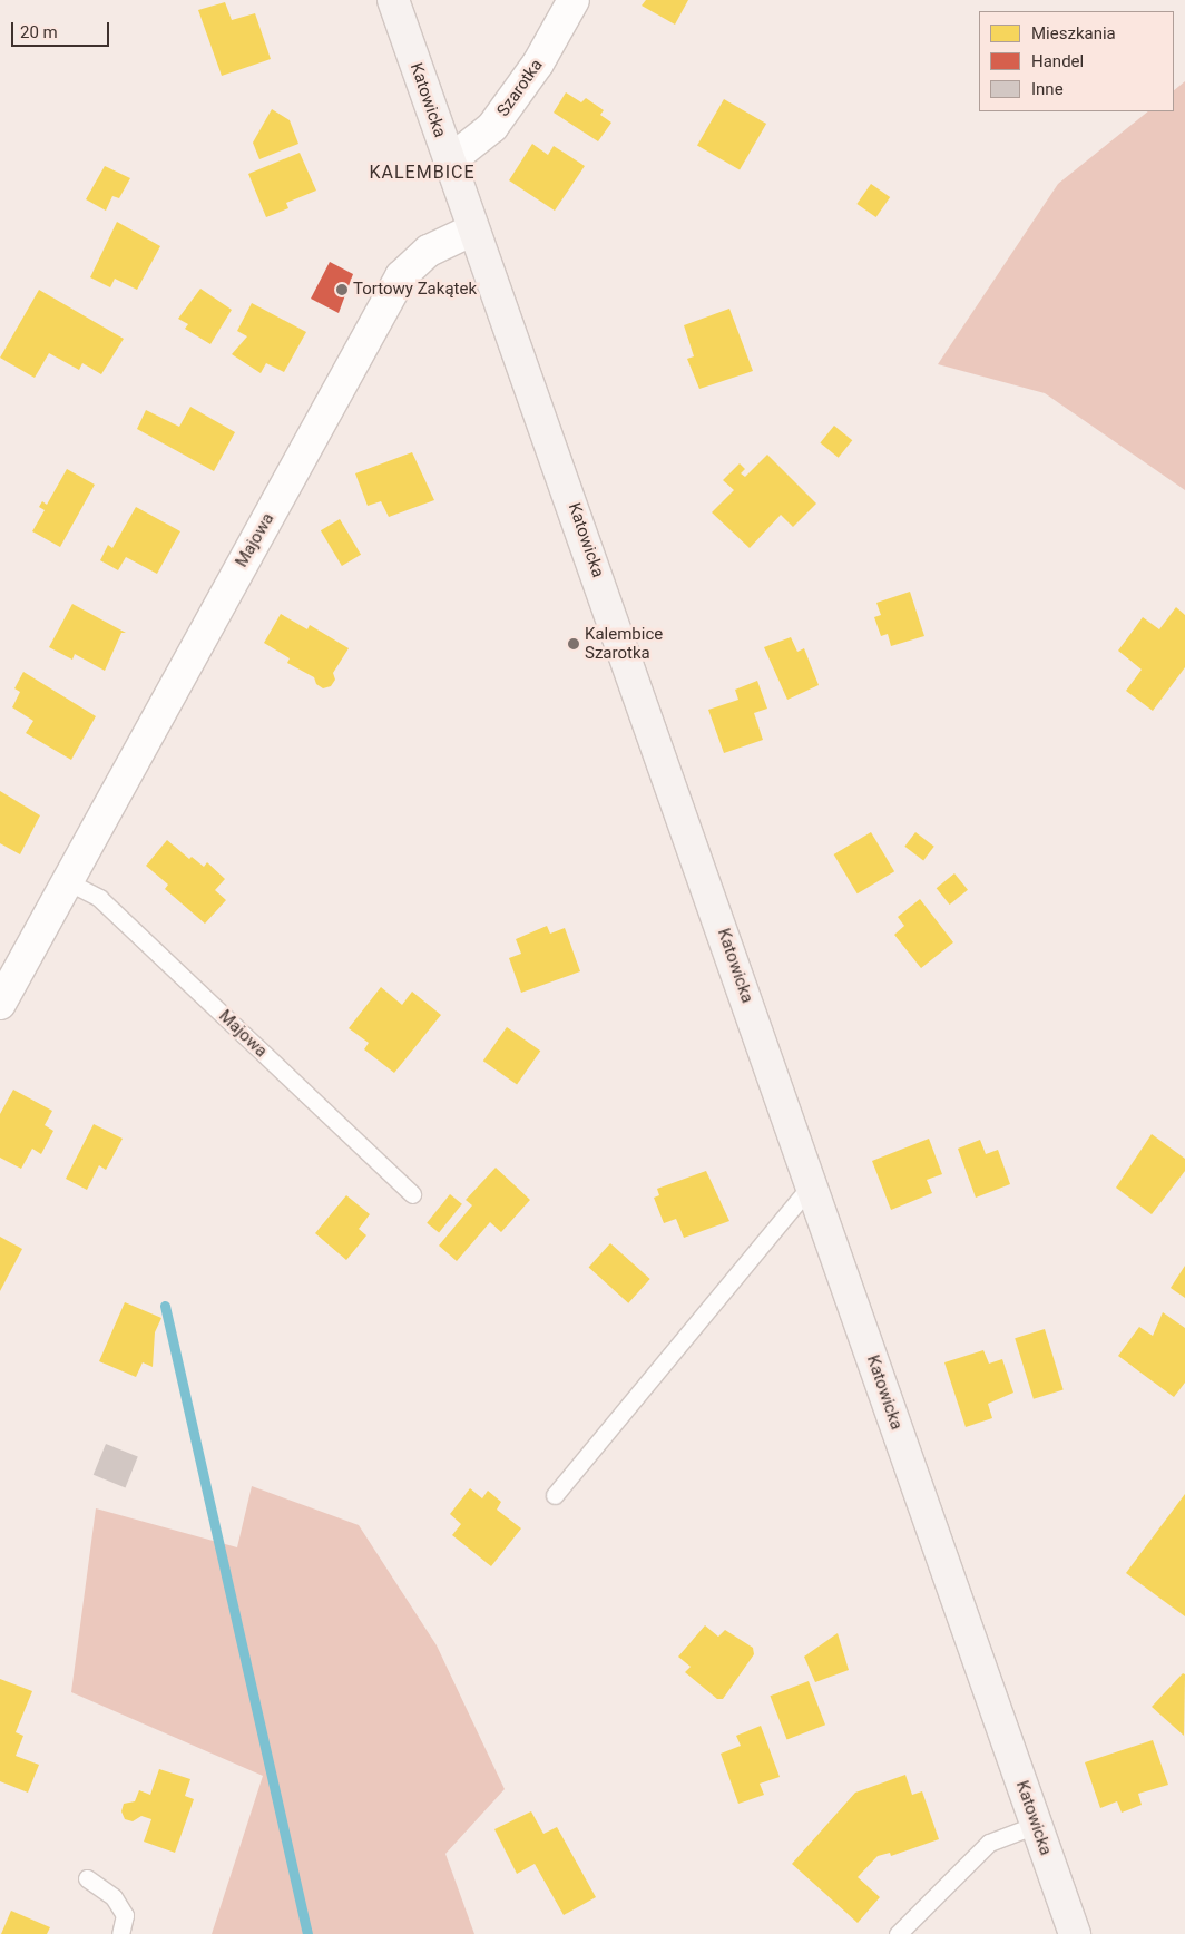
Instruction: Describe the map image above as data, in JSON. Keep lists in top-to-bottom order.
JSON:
{
  "streets": {
    "main road": ["Katowicka"],
    "street": ["Szarotka", "Majowa"]
  },
  "crossings": [
    ["Szarotka", "Katowicka"],
    ["Katowicka", "Majowa"]
  ],
  "districts": ["KALEMBICE"],
  "places": ["Tortowy Zakątek", "Kalembice Szarotka"],
  "legend": ["Mieszkania", "Handel", "Inne"],
  "scale_bar": "20 m"
}
